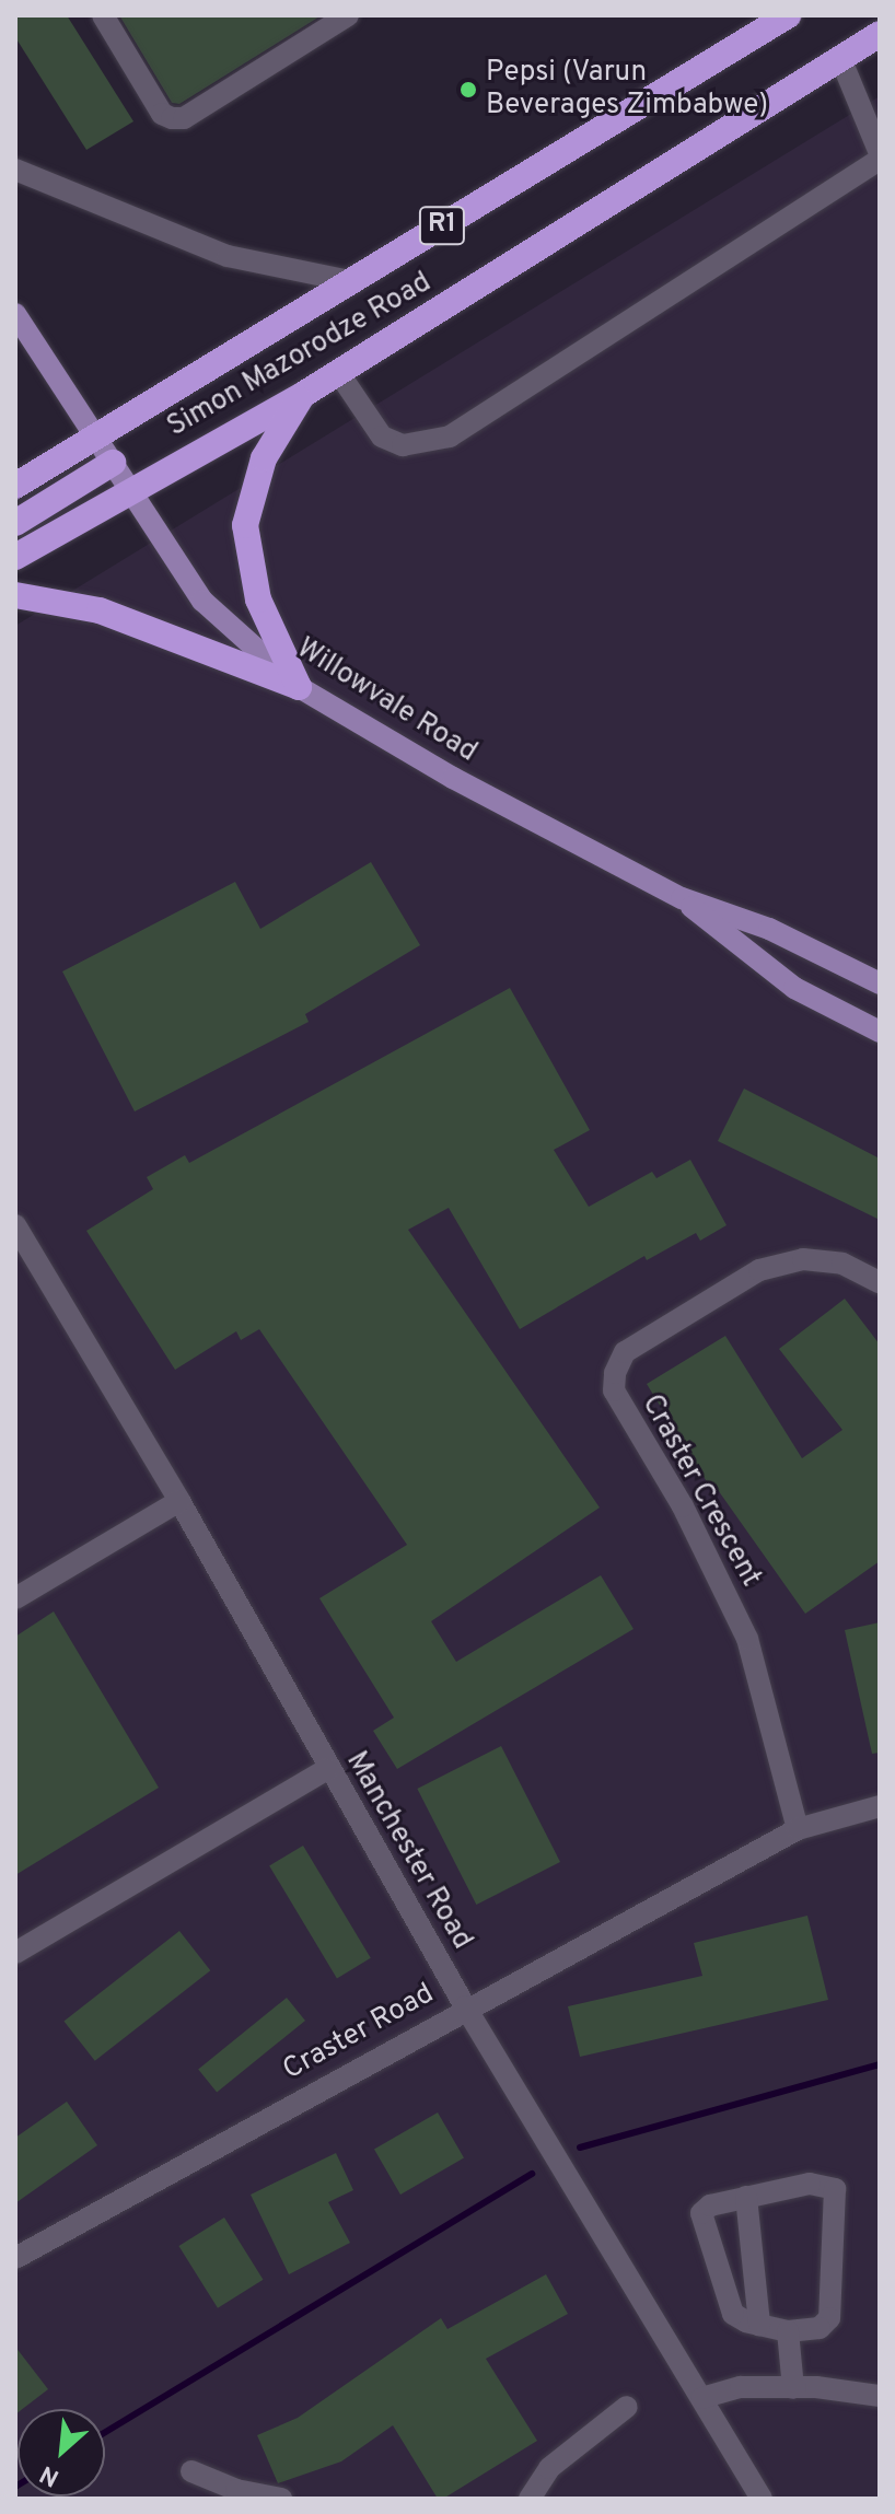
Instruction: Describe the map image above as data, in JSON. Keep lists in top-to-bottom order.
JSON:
{
  "streets": {
    "highway": ["R1", "Simon Mazorodze Road"],
    "main road": ["Willowvale Road"],
    "street": ["Craster Crescent", "Manchester Road", "Craster Road"]
  },
  "crossings": [
    ["Simon Mazorodze Road", "Willowvale Road"],
    ["Craster Crescent", "Craster Road"],
    ["Manchester Road", "Craster Road"]
  ],
  "places": ["Pepsi (Varun Beverages Zimbabwe)"],
  "north": "bottom left"
}
